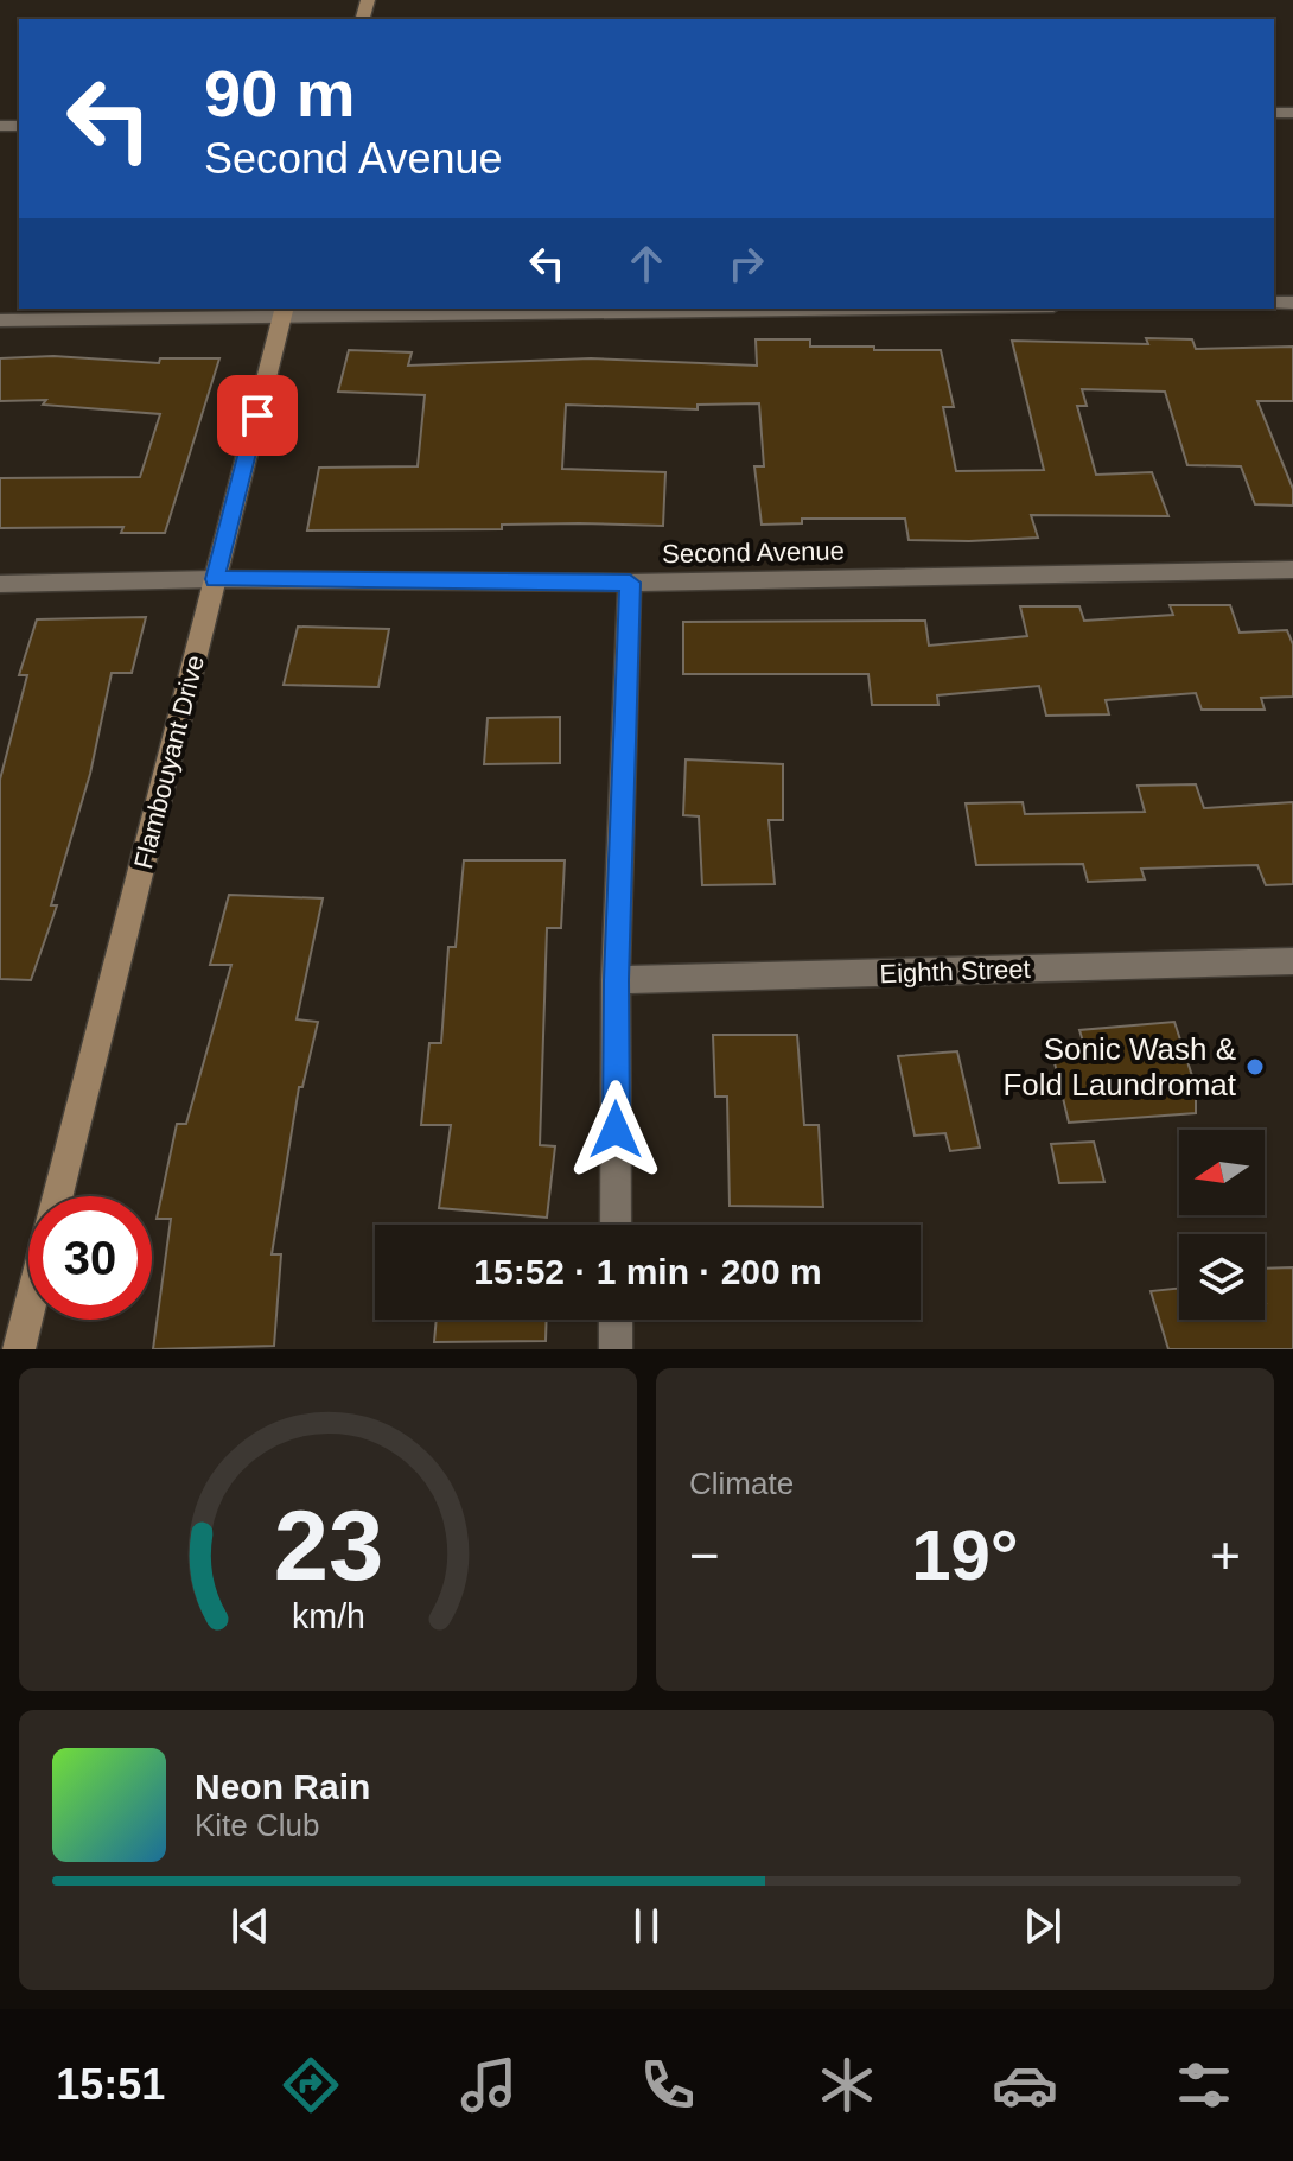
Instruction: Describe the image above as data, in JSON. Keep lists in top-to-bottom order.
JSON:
{
  "streets": {
    "street": ["Second Avenue", "Flambouyant Drive", "Eighth Street"]
  },
  "crossings": [
    ["Second Avenue", "Flambouyant Drive"]
  ],
  "places": ["Sonic Wash & Fold Laundromat"],
  "north": "left",
  "page": {
    "turn": ["90 m", "Second Avenue"],
    "limit": "30",
    "trip": "15:52 · 1 min · 200 m",
    "tile": "Climate",
    "heat": ["−", "19°", "+"],
    "song": ["Neon Rain", "Kite Club"],
    "tabs": "15:51",
    "gauge": ["23", "km/h"]
  }
}
